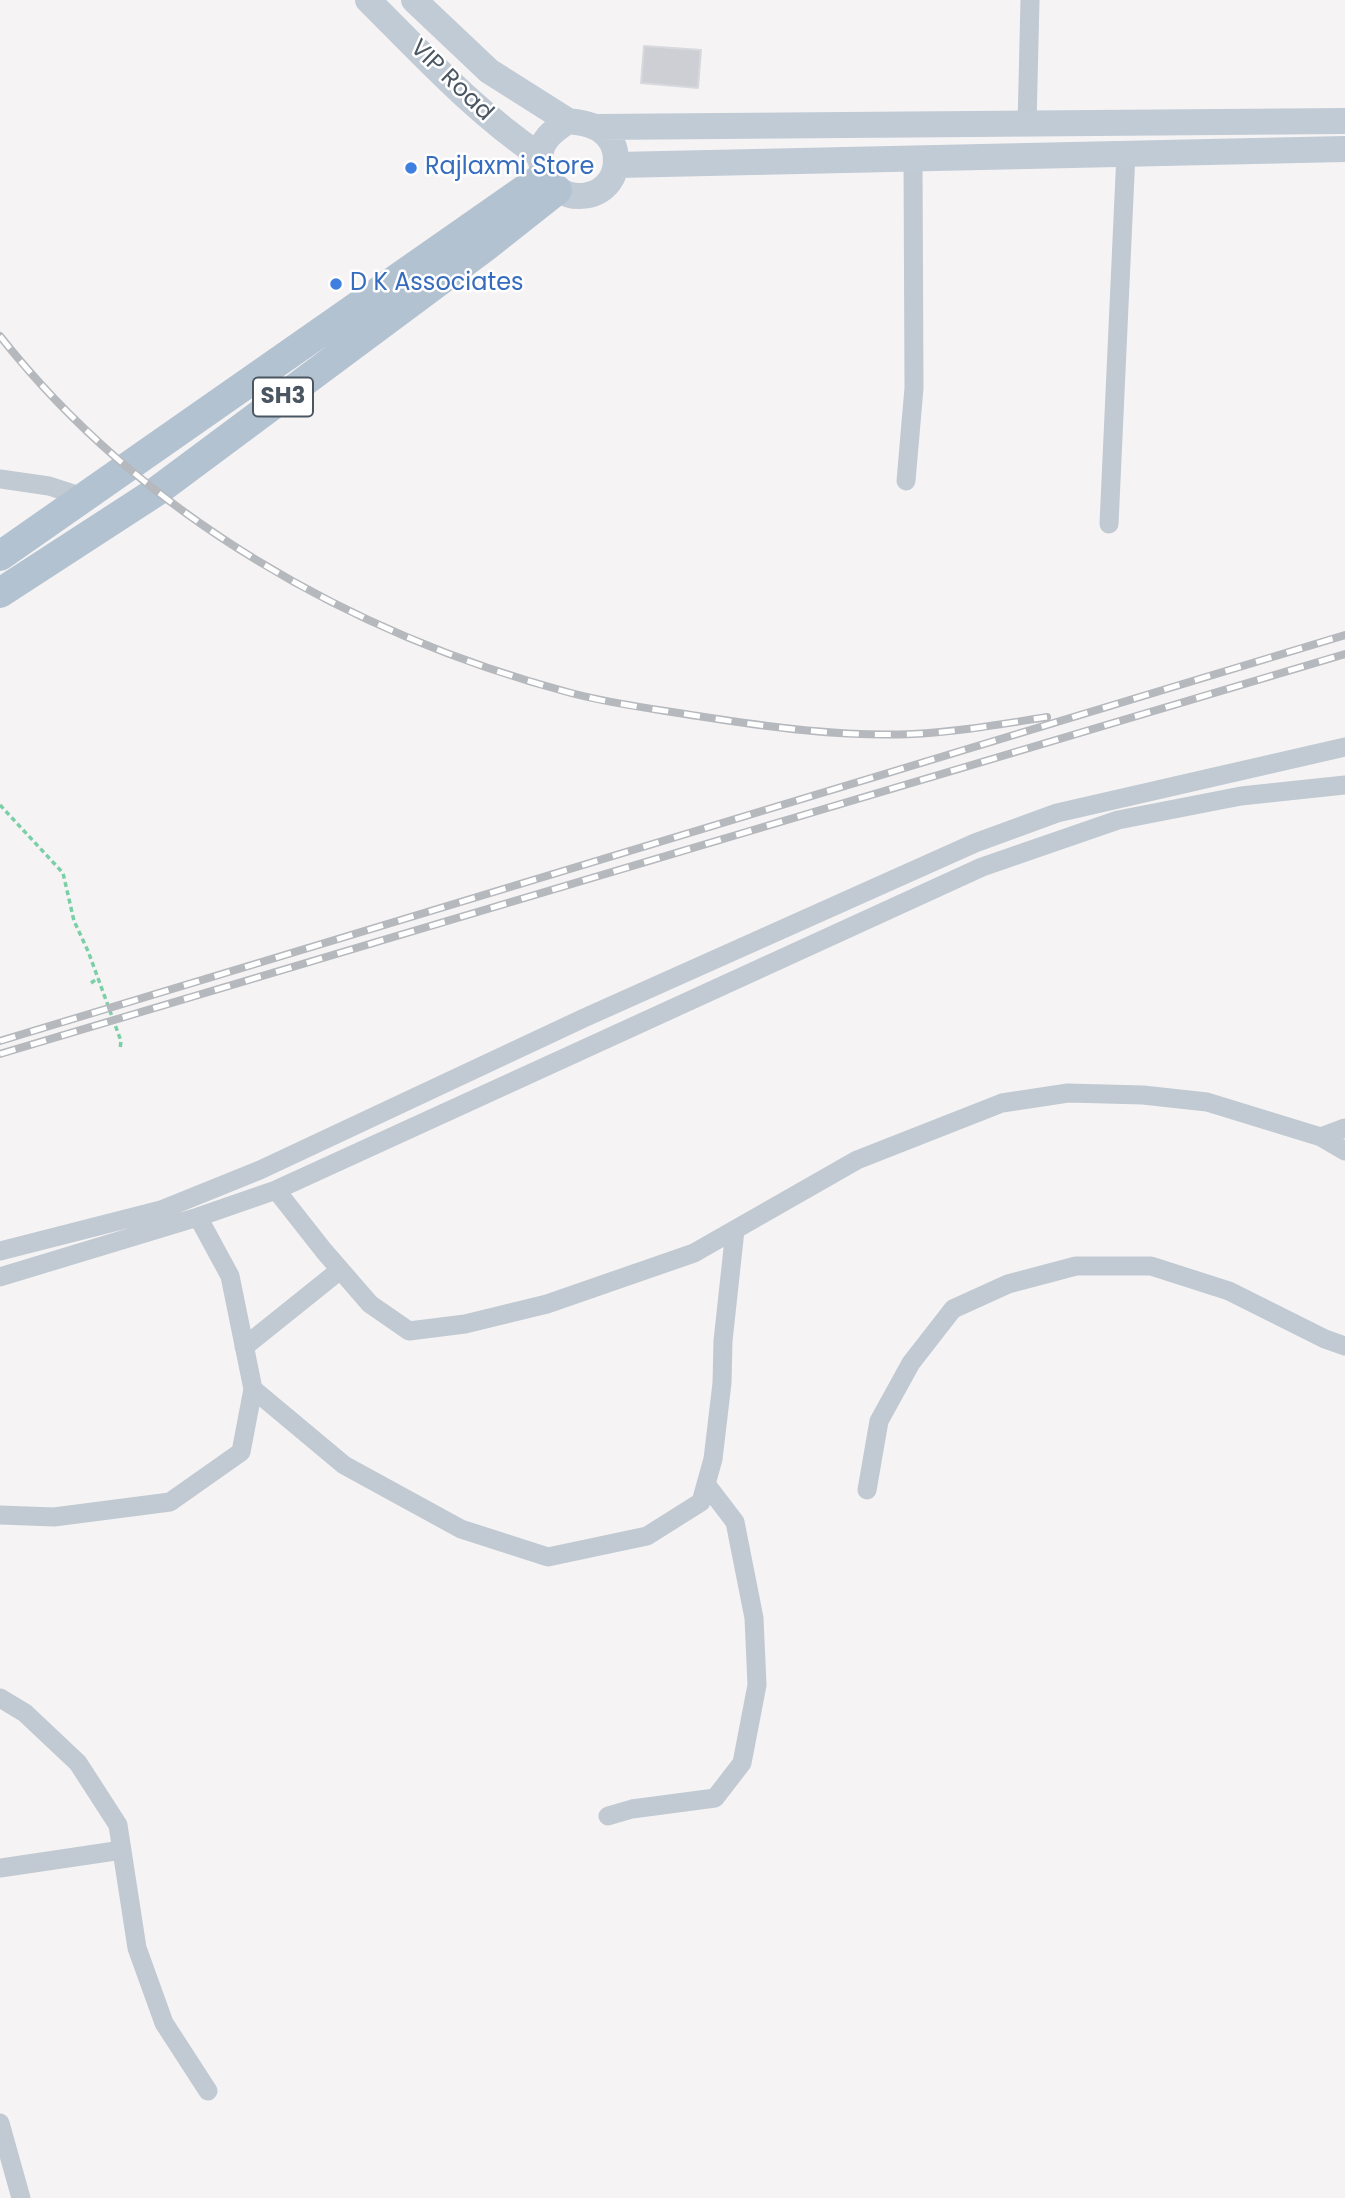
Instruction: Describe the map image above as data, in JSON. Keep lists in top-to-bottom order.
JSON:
{
  "streets": {
    "main road": ["VIP Road", "SH3"]
  },
  "crossings": [
    ["VIP Road", "SH3"]
  ],
  "places": ["Rajlaxmi Store", "D K Associates"]
}
